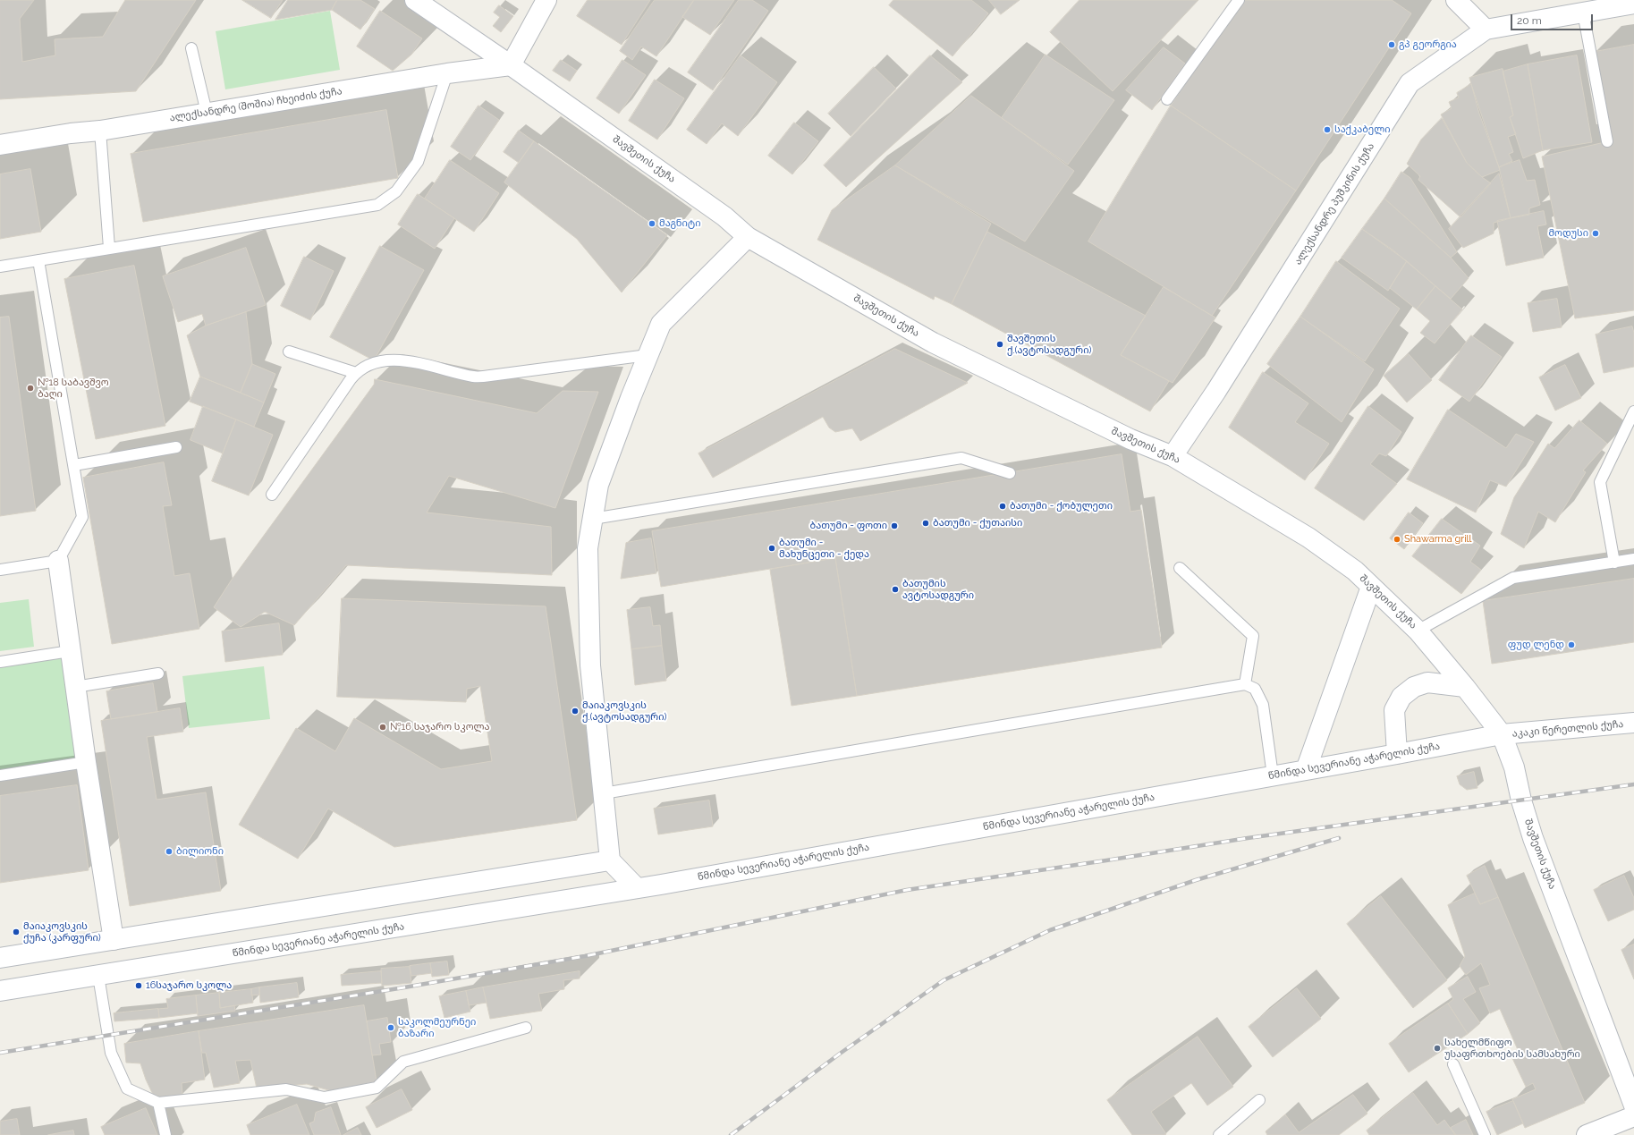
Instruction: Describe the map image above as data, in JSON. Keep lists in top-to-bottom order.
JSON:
{
  "streets": {
    "main road": [
      "ალექსანდრე (შოშია) ჩხეიძის ქუჩა",
      "შავშეთის ქუჩა",
      "ალექსანდრე პუშკინის ქუჩა",
      "აკაკი წერეთლის ქუჩა",
      "წმინდა სევერიანე აჭარელის ქუჩა"
    ]
  },
  "crossings": [
    ["ალექსანდრე (შოშია) ჩხეიძის ქუჩა", "შავშეთის ქუჩა"],
    ["შავშეთის ქუჩა", "ალექსანდრე პუშკინის ქუჩა"],
    ["შავშეთის ქუჩა", "აკაკი წერეთლის ქუჩა"],
    ["შავშეთის ქუჩა", "წმინდა სევერიანე აჭარელის ქუჩა"],
    ["აკაკი წერეთლის ქუჩა", "წმინდა სევერიანე აჭარელის ქუჩა"]
  ],
  "places": [
    "გპ გეორგია",
    "საქკაბელი",
    "მაგნიტი",
    "მოდუსი",
    "შავშეთის ქ.(ავტოსადგური)",
    "№18 საბავშვო ბაღი",
    "ბათუმი - ქობულეთი",
    "ბათუმი - ქუთაისი",
    "ბათუმი - ფოთი",
    "Shawarma grill",
    "ბათუმი - მახუნცეთი - ქედა",
    "ბათუმის ავტოსადგური",
    "ფუდ ლენდ",
    "მაიაკოვსკის ქ.(ავტოსადგური)",
    "№16 საჯარო სკოლა",
    "ბილიონი",
    "მაიაკოვსკის ქუჩა (კარფური)",
    "16საჯარო სკოლა",
    "საკოლმეურნეი ბაზარი",
    "სახელმწიფო უსაფრთხოების სამსახური"
  ],
  "scale_bar": "20 m"
}
